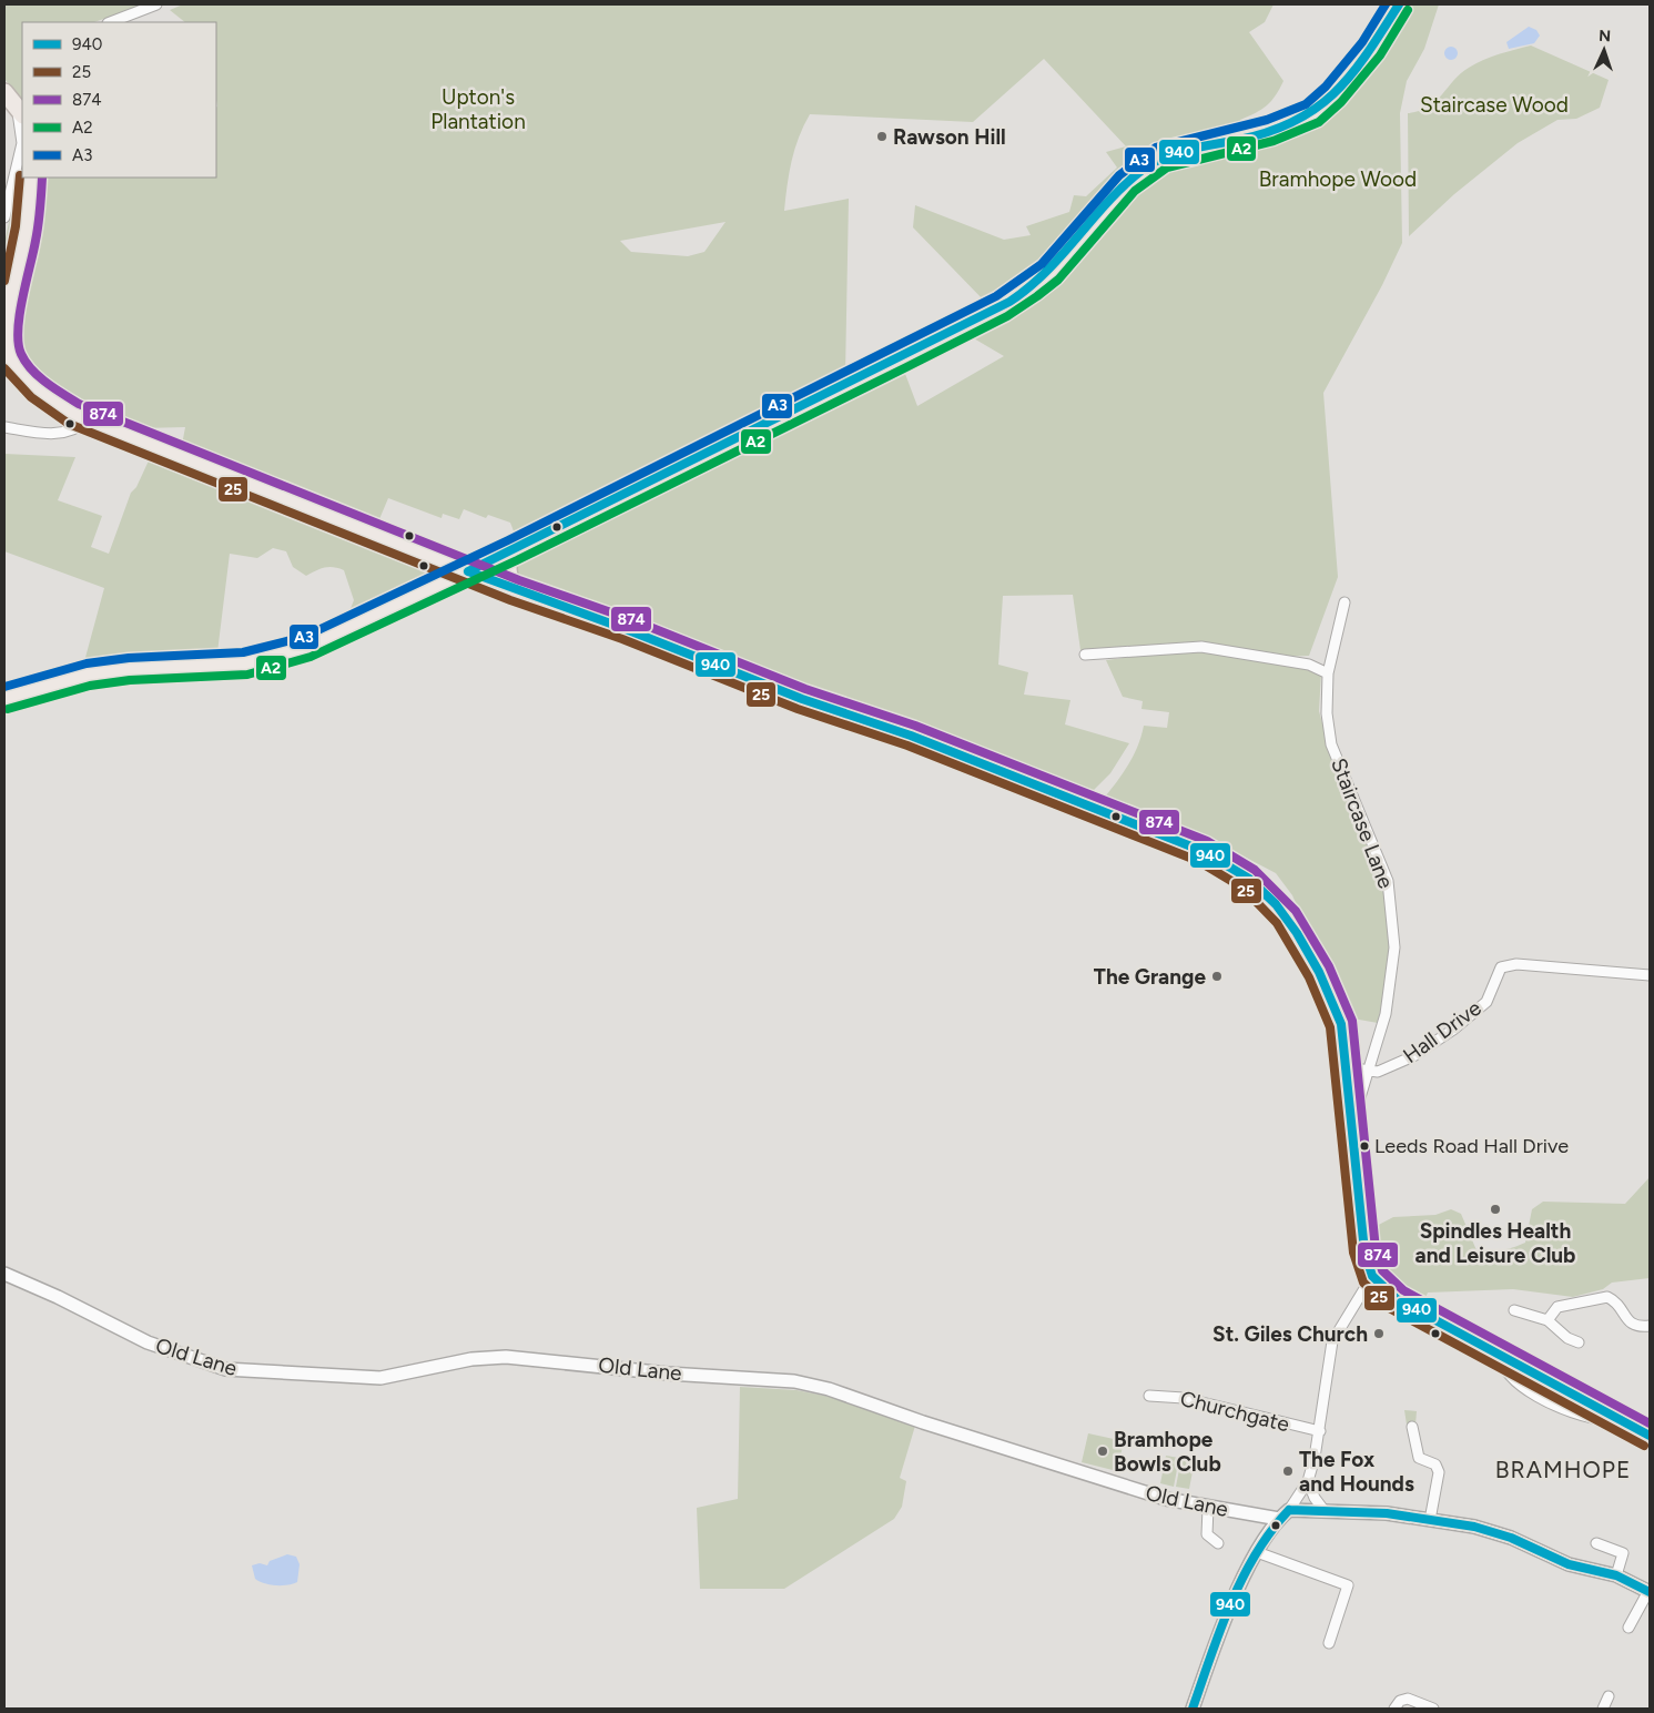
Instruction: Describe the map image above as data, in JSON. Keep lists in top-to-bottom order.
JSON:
{
  "streets": {
    "street": [
      "Staircase Lane",
      "Hall Drive",
      "Old Lane",
      "Churchgate"
    ]
  },
  "crossings": [
    ["Staircase Lane", "Hall Drive"]
  ],
  "districts": ["BRAMHOPE"],
  "parks": ["Upton's Plantation", "Staircase Wood", "Bramhope Wood"],
  "places": [
    "Rawson Hill",
    "The Grange",
    "Leeds Road Hall Drive",
    "Spindles Health and Leisure Club",
    "St. Giles Church",
    "Bramhope Bowls Club",
    "The Fox and Hounds"
  ],
  "lines": [
    "transit line 940",
    "transit line A3",
    "transit line A2",
    "transit line 25",
    "transit line 874"
  ],
  "legend": [
    "940",
    "25",
    "874",
    "A2",
    "A3"
  ],
  "north": "top"
}
